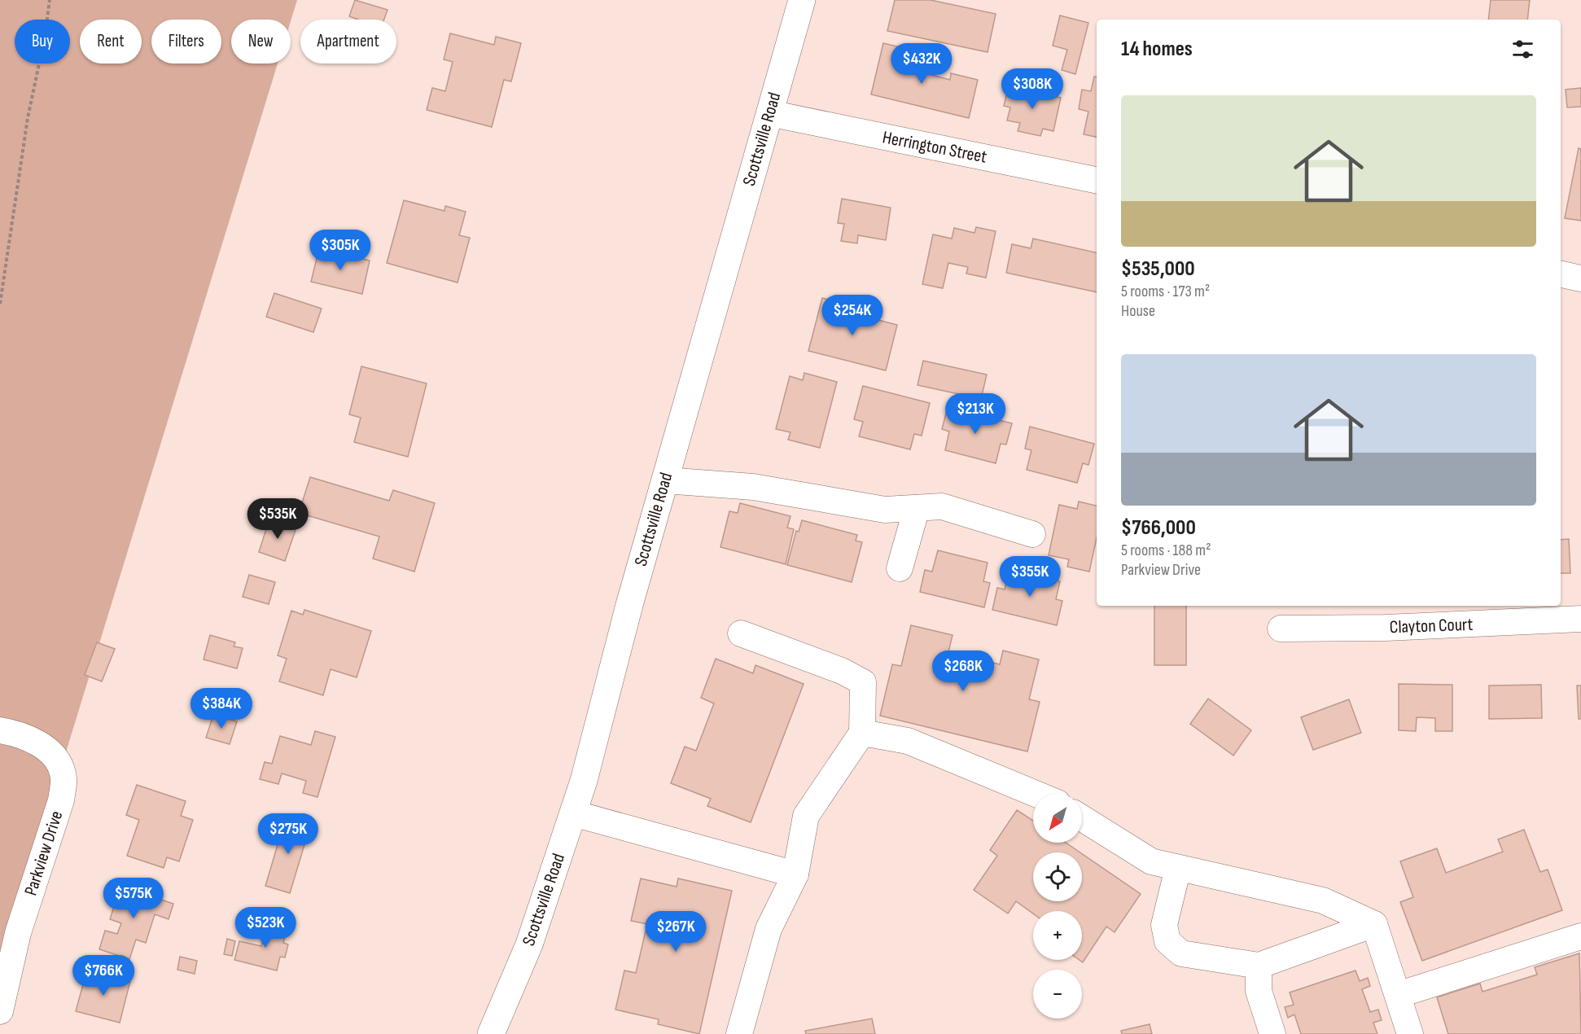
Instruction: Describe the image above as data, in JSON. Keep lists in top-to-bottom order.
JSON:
{
  "streets": {
    "main road": ["Scottsville Road"],
    "street": ["Herrington Street", "Clayton Court", "Parkview Drive"]
  },
  "crossings": [
    ["Scottsville Road", "Herrington Street"]
  ],
  "north": "bottom left",
  "page": {
    "chip": [
      "Buy",
      "Rent",
      "Filters",
      "New",
      "Apartment"
    ],
    "heading": "14 homes",
    "price": [
      "$432K",
      "$308K",
      "$305K",
      "$254K",
      "$213K",
      "$535K",
      "$355K",
      "$268K",
      "$384K",
      "$275K",
      "$575K",
      "$523K",
      "$267K",
      "$766K"
    ],
    "list": [
      {
        "name": "$535,000",
        "note": "5 rooms · 173 m² · House"
      },
      {
        "name": "$766,000",
        "note": "5 rooms · 188 m² · Parkview Drive"
      }
    ],
    "map_buttons": ["+", "−"]
  }
}
